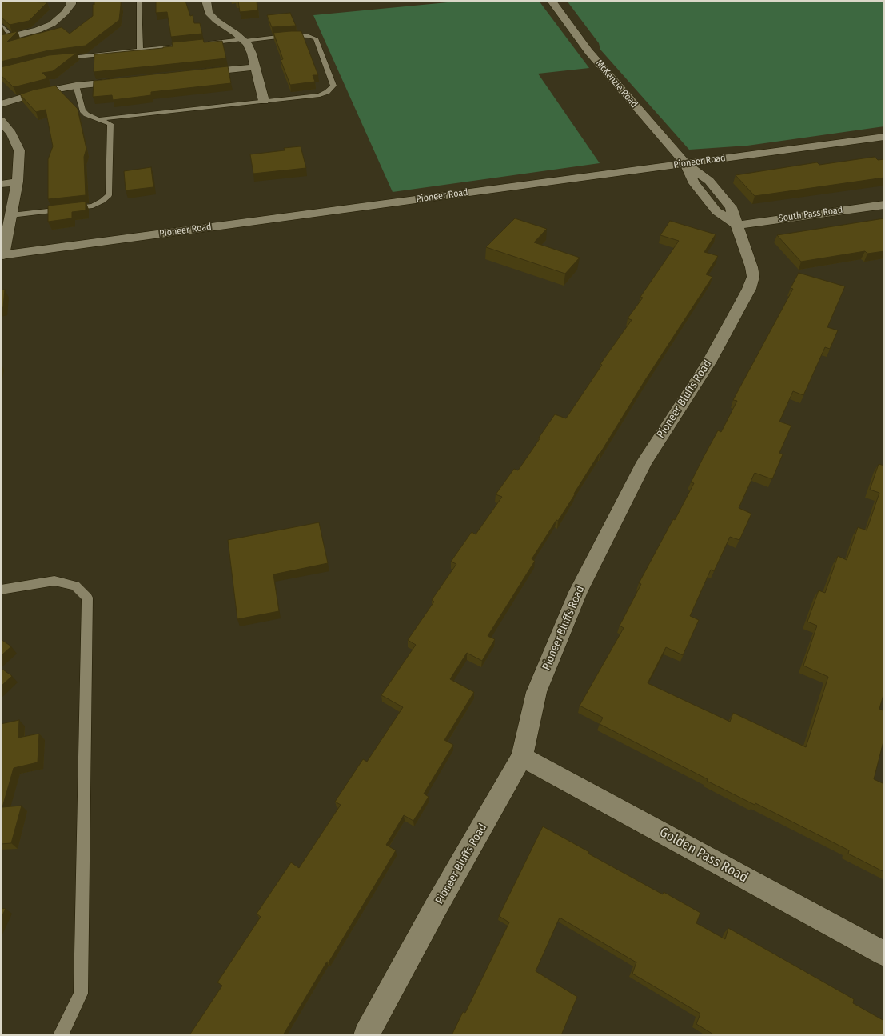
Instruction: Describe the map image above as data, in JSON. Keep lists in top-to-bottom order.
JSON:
{
  "streets": {
    "street": [
      "McKenzie Road",
      "Pioneer Road",
      "South Pass Road",
      "Pioneer Bluffs Road",
      "Golden Pass Road"
    ]
  },
  "crossings": [
    ["McKenzie Road", "Pioneer Road"],
    ["South Pass Road", "Pioneer Bluffs Road"],
    ["Pioneer Bluffs Road", "Golden Pass Road"]
  ]
}
